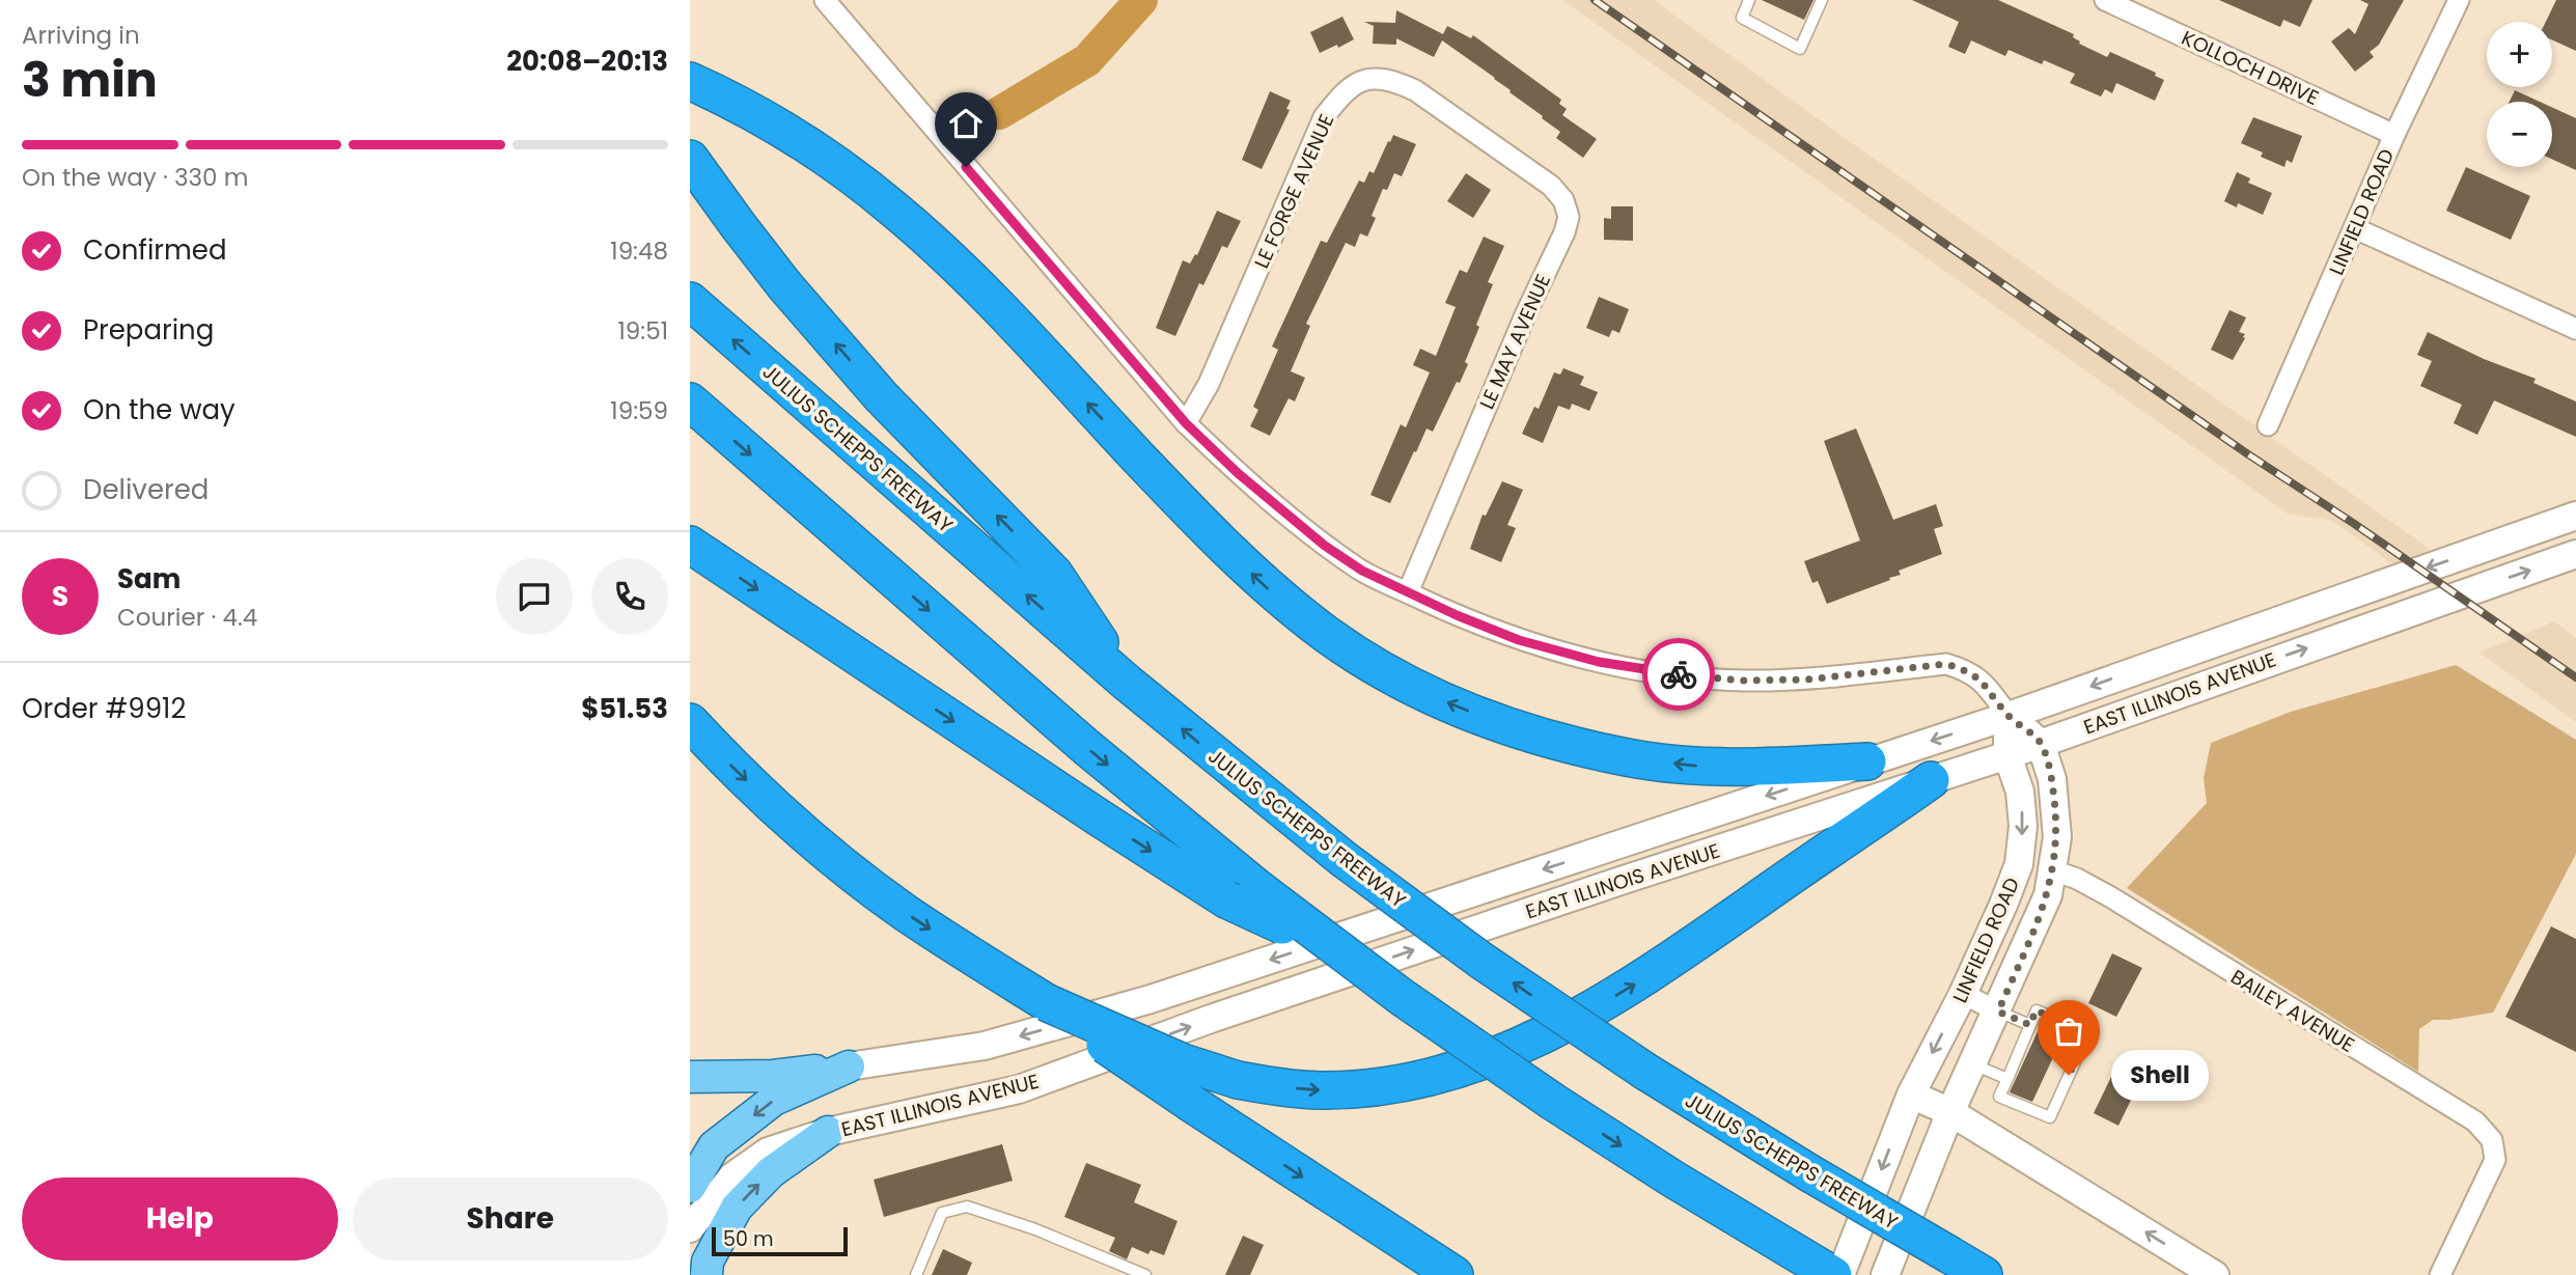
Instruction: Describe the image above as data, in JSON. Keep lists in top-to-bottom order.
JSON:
{
  "streets": {
    "highway": ["JULIUS SCHEPPS FREEWAY"],
    "main road": ["LINFIELD ROAD", "EAST ILLINOIS AVENUE"],
    "street": [
      "KOLLOCH DRIVE",
      "LE FORGE AVENUE",
      "LE MAY AVENUE",
      "BAILEY AVENUE"
    ]
  },
  "crossings": [
    ["KOLLOCH DRIVE", "LINFIELD ROAD"],
    ["LE FORGE AVENUE", "LE MAY AVENUE"],
    ["LINFIELD ROAD", "EAST ILLINOIS AVENUE"],
    ["LINFIELD ROAD", "BAILEY AVENUE"]
  ],
  "places": ["Shell"],
  "scale_bar": "50 m",
  "page": {
    "heading": ["3 min", "Arriving in", "20:08–20:13"],
    "panel": [
      "Sam",
      "Courier · 4.4",
      "Order #9912",
      "$51.53"
    ],
    "map_buttons": ["+", "−"],
    "bar": "On the way · 330 m",
    "list": [
      ["Confirmed", "19:48"],
      ["Preparing", "19:51"],
      ["On the way", "19:59"],
      "Delivered"
    ],
    "round": "S",
    "bubble": "Shell",
    "buttons": ["Help", "Share"],
    "scale": "50 m"
  }
}
